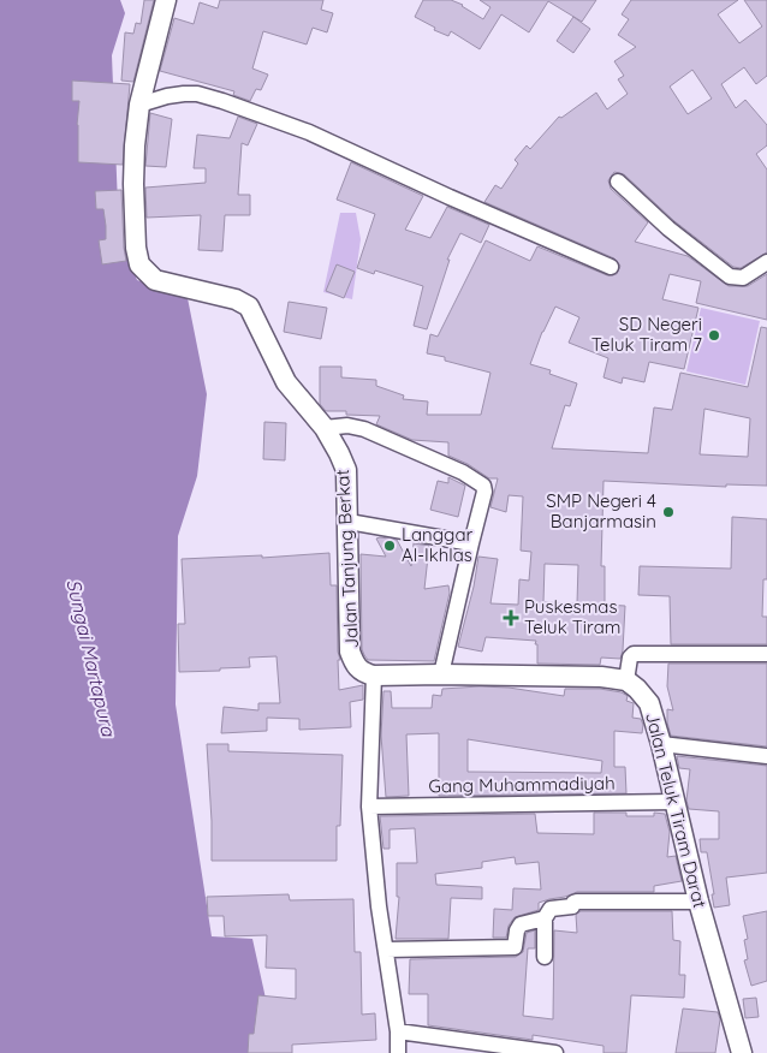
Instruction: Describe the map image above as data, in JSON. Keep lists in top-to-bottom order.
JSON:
{
  "streets": {
    "street": ["Jalan Tanjung Berkat", "Gang Muhammadiyah", "Jalan Teluk Tiram Darat"]
  },
  "crossings": [
    ["Gang Muhammadiyah", "Jalan Teluk Tiram Darat"]
  ],
  "water": ["Sungai Martapura"],
  "places": {
    "other": ["SD Negeri Teluk Tiram 7", "SMP Negeri 4 Banjarmasin", "Langgar Al-Ikhlas"],
    "health": ["Puskesmas Teluk Tiram"]
  }
}
